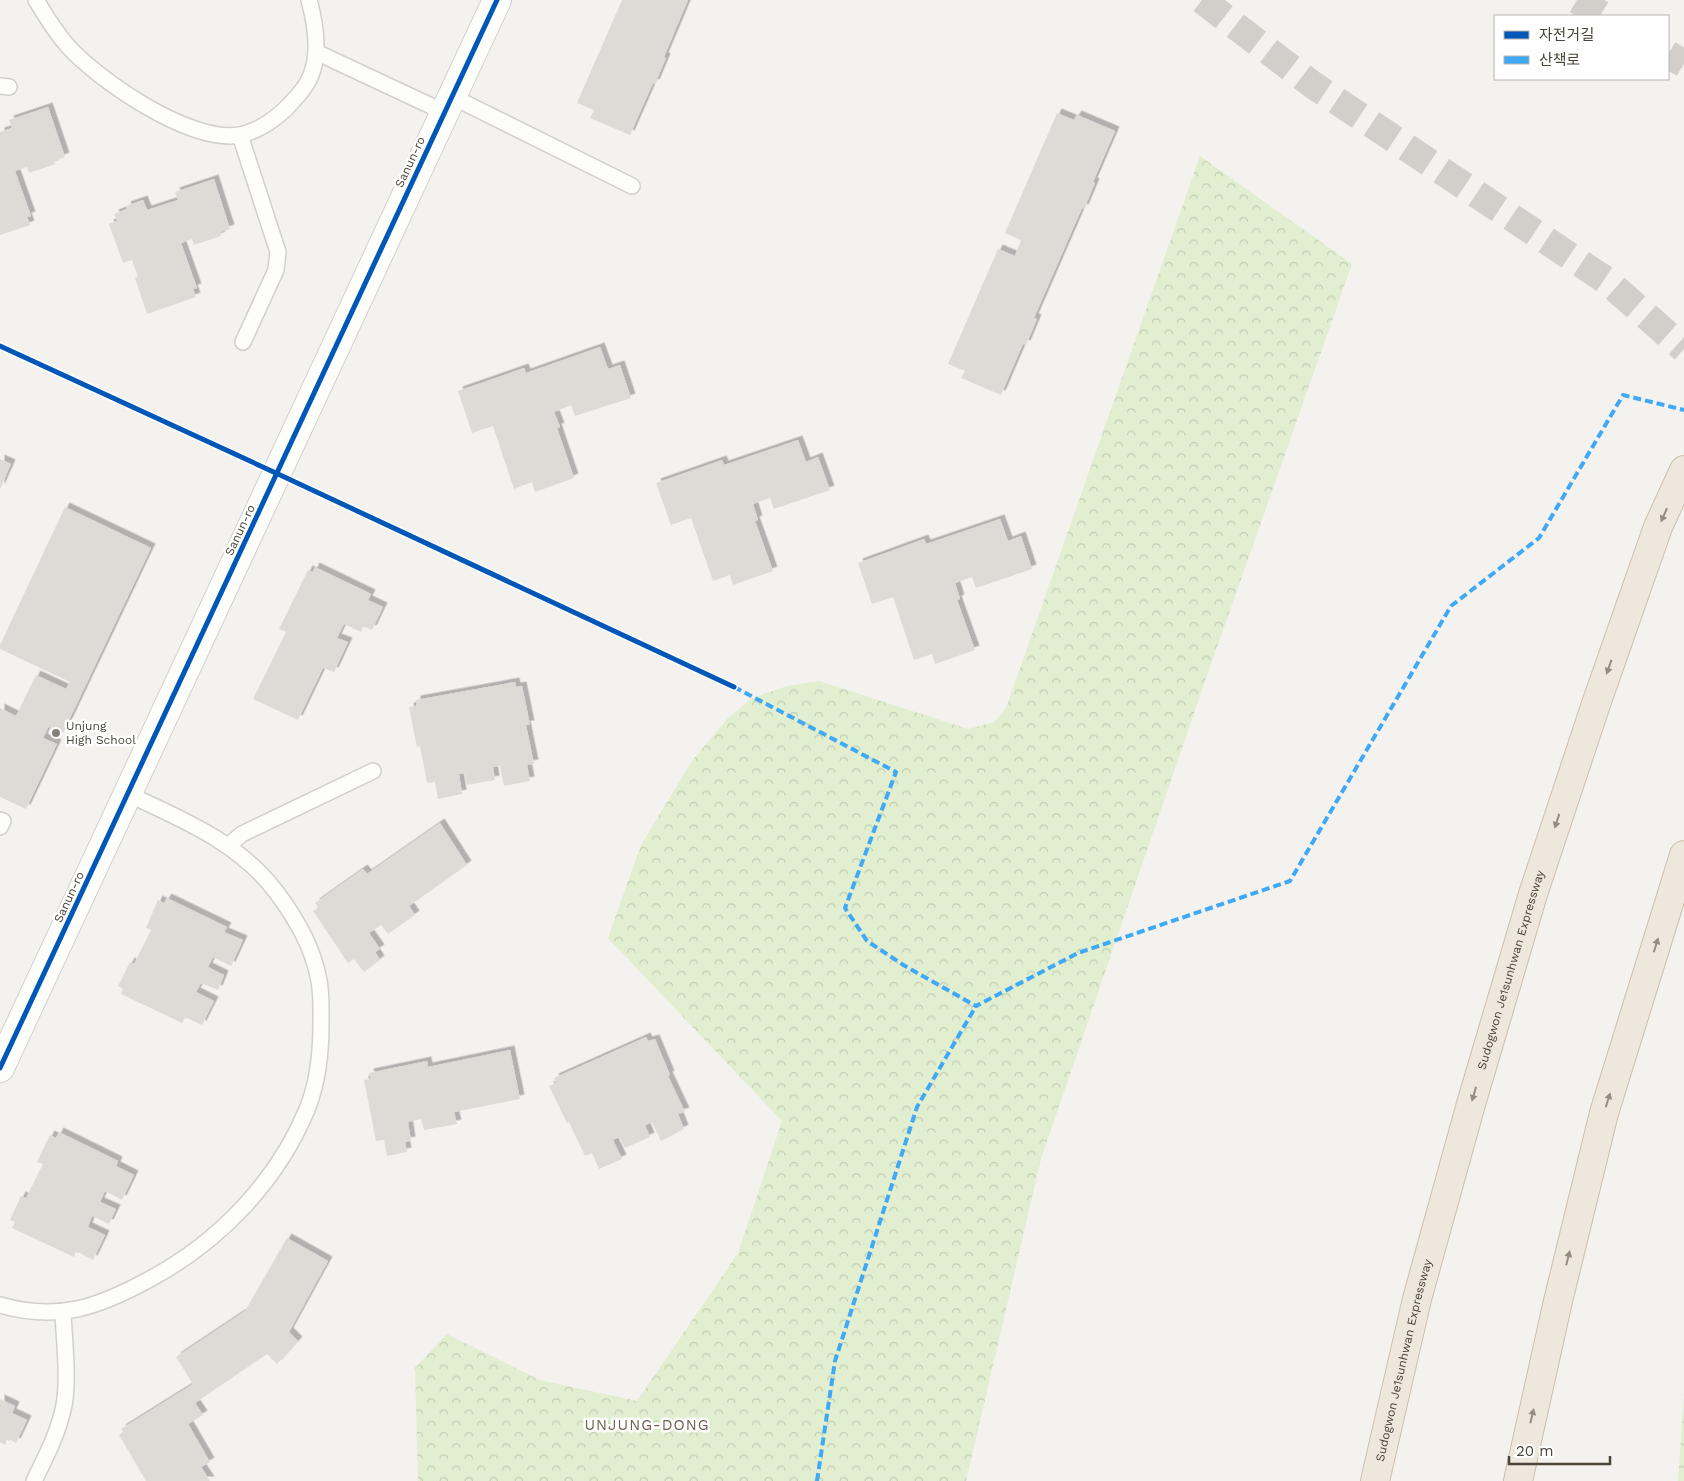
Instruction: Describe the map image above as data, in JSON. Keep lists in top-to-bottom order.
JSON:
{
  "streets": {
    "highway": ["Sudogwon Je1sunhwan Expressway"],
    "street": ["Sanun-ro"]
  },
  "districts": ["UNJUNG-DONG"],
  "places": ["Unjung High School"],
  "legend": ["자전거길", "산책로"],
  "scale_bar": "20 m"
}
